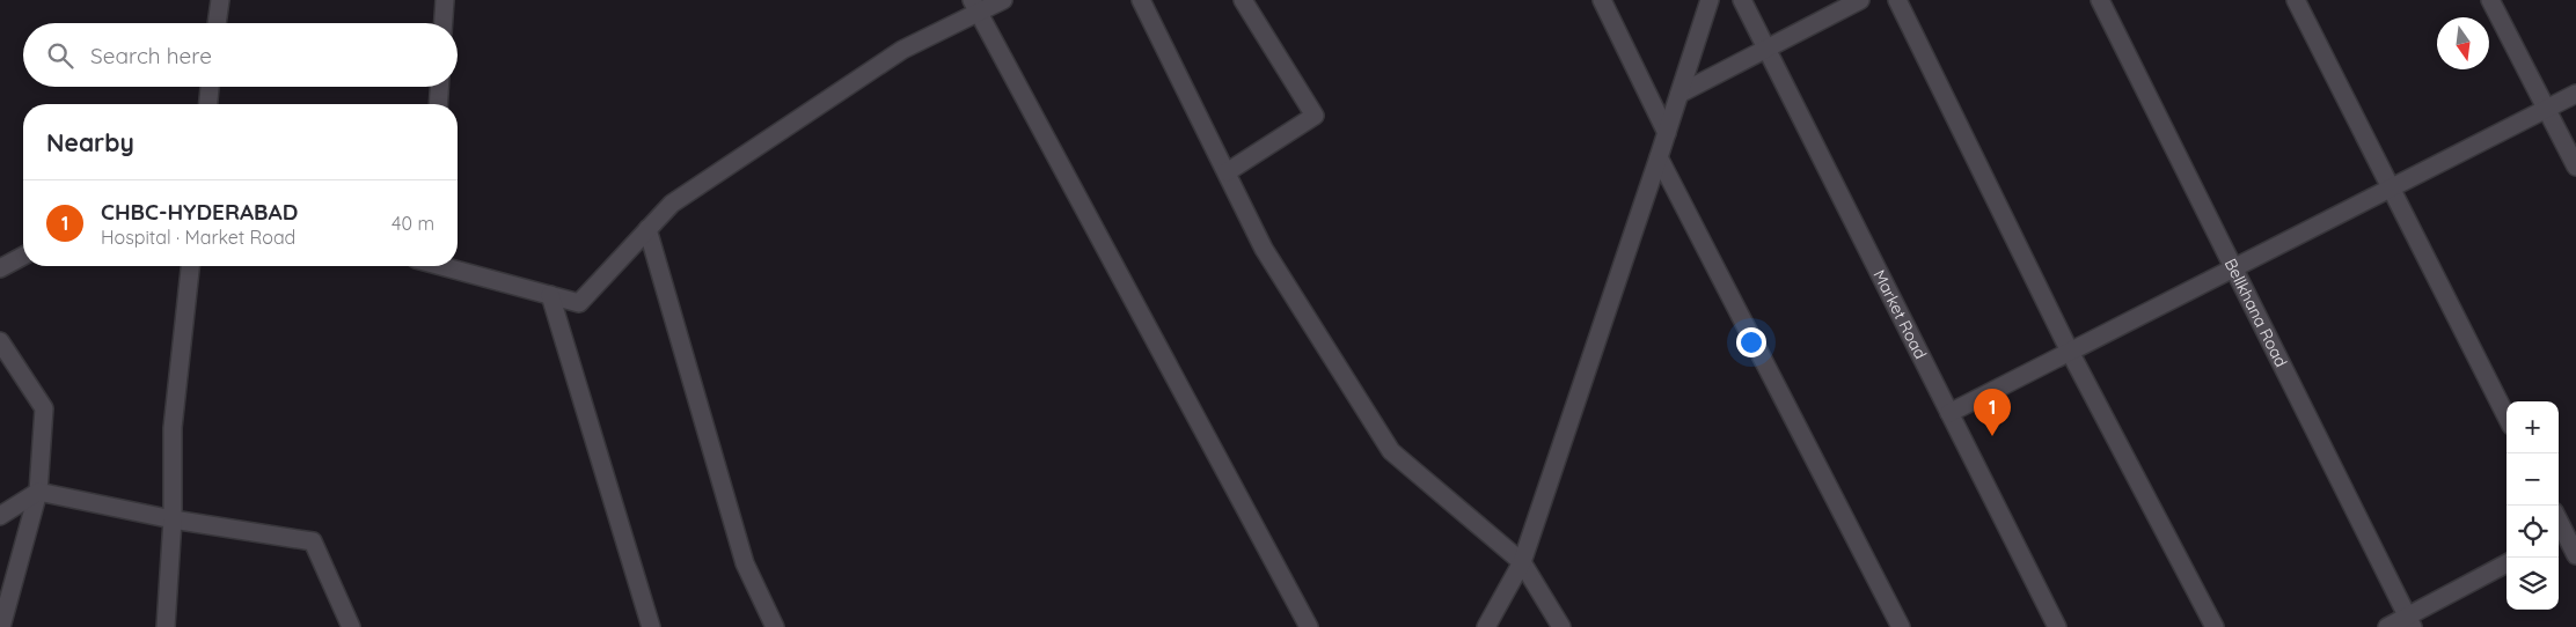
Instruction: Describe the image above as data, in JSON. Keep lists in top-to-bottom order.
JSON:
{
  "streets": {
    "street": ["Market Road", "Bellkhana Road"]
  },
  "north": "bottom",
  "page": {
    "search": "Search here",
    "heading": "Nearby",
    "list": [
      {
        "mark": "1",
        "name": "CHBC-HYDERABAD",
        "note": "Hospital · Market Road",
        "value": "40 m"
      }
    ],
    "pins": "1",
    "map_buttons": ["+", "−"]
  }
}
